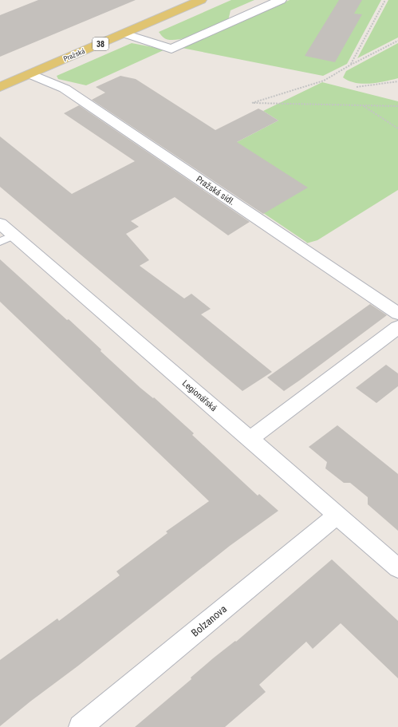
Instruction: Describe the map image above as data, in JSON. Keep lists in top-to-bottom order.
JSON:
{
  "streets": {
    "main road": ["38", "Pražská"],
    "street": ["Pražská sídl.", "Legionářská", "Bolzanova"]
  },
  "crossings": [
    ["Pražská", "Pražská sídl."],
    ["Legionářská", "Bolzanova"]
  ]
}
